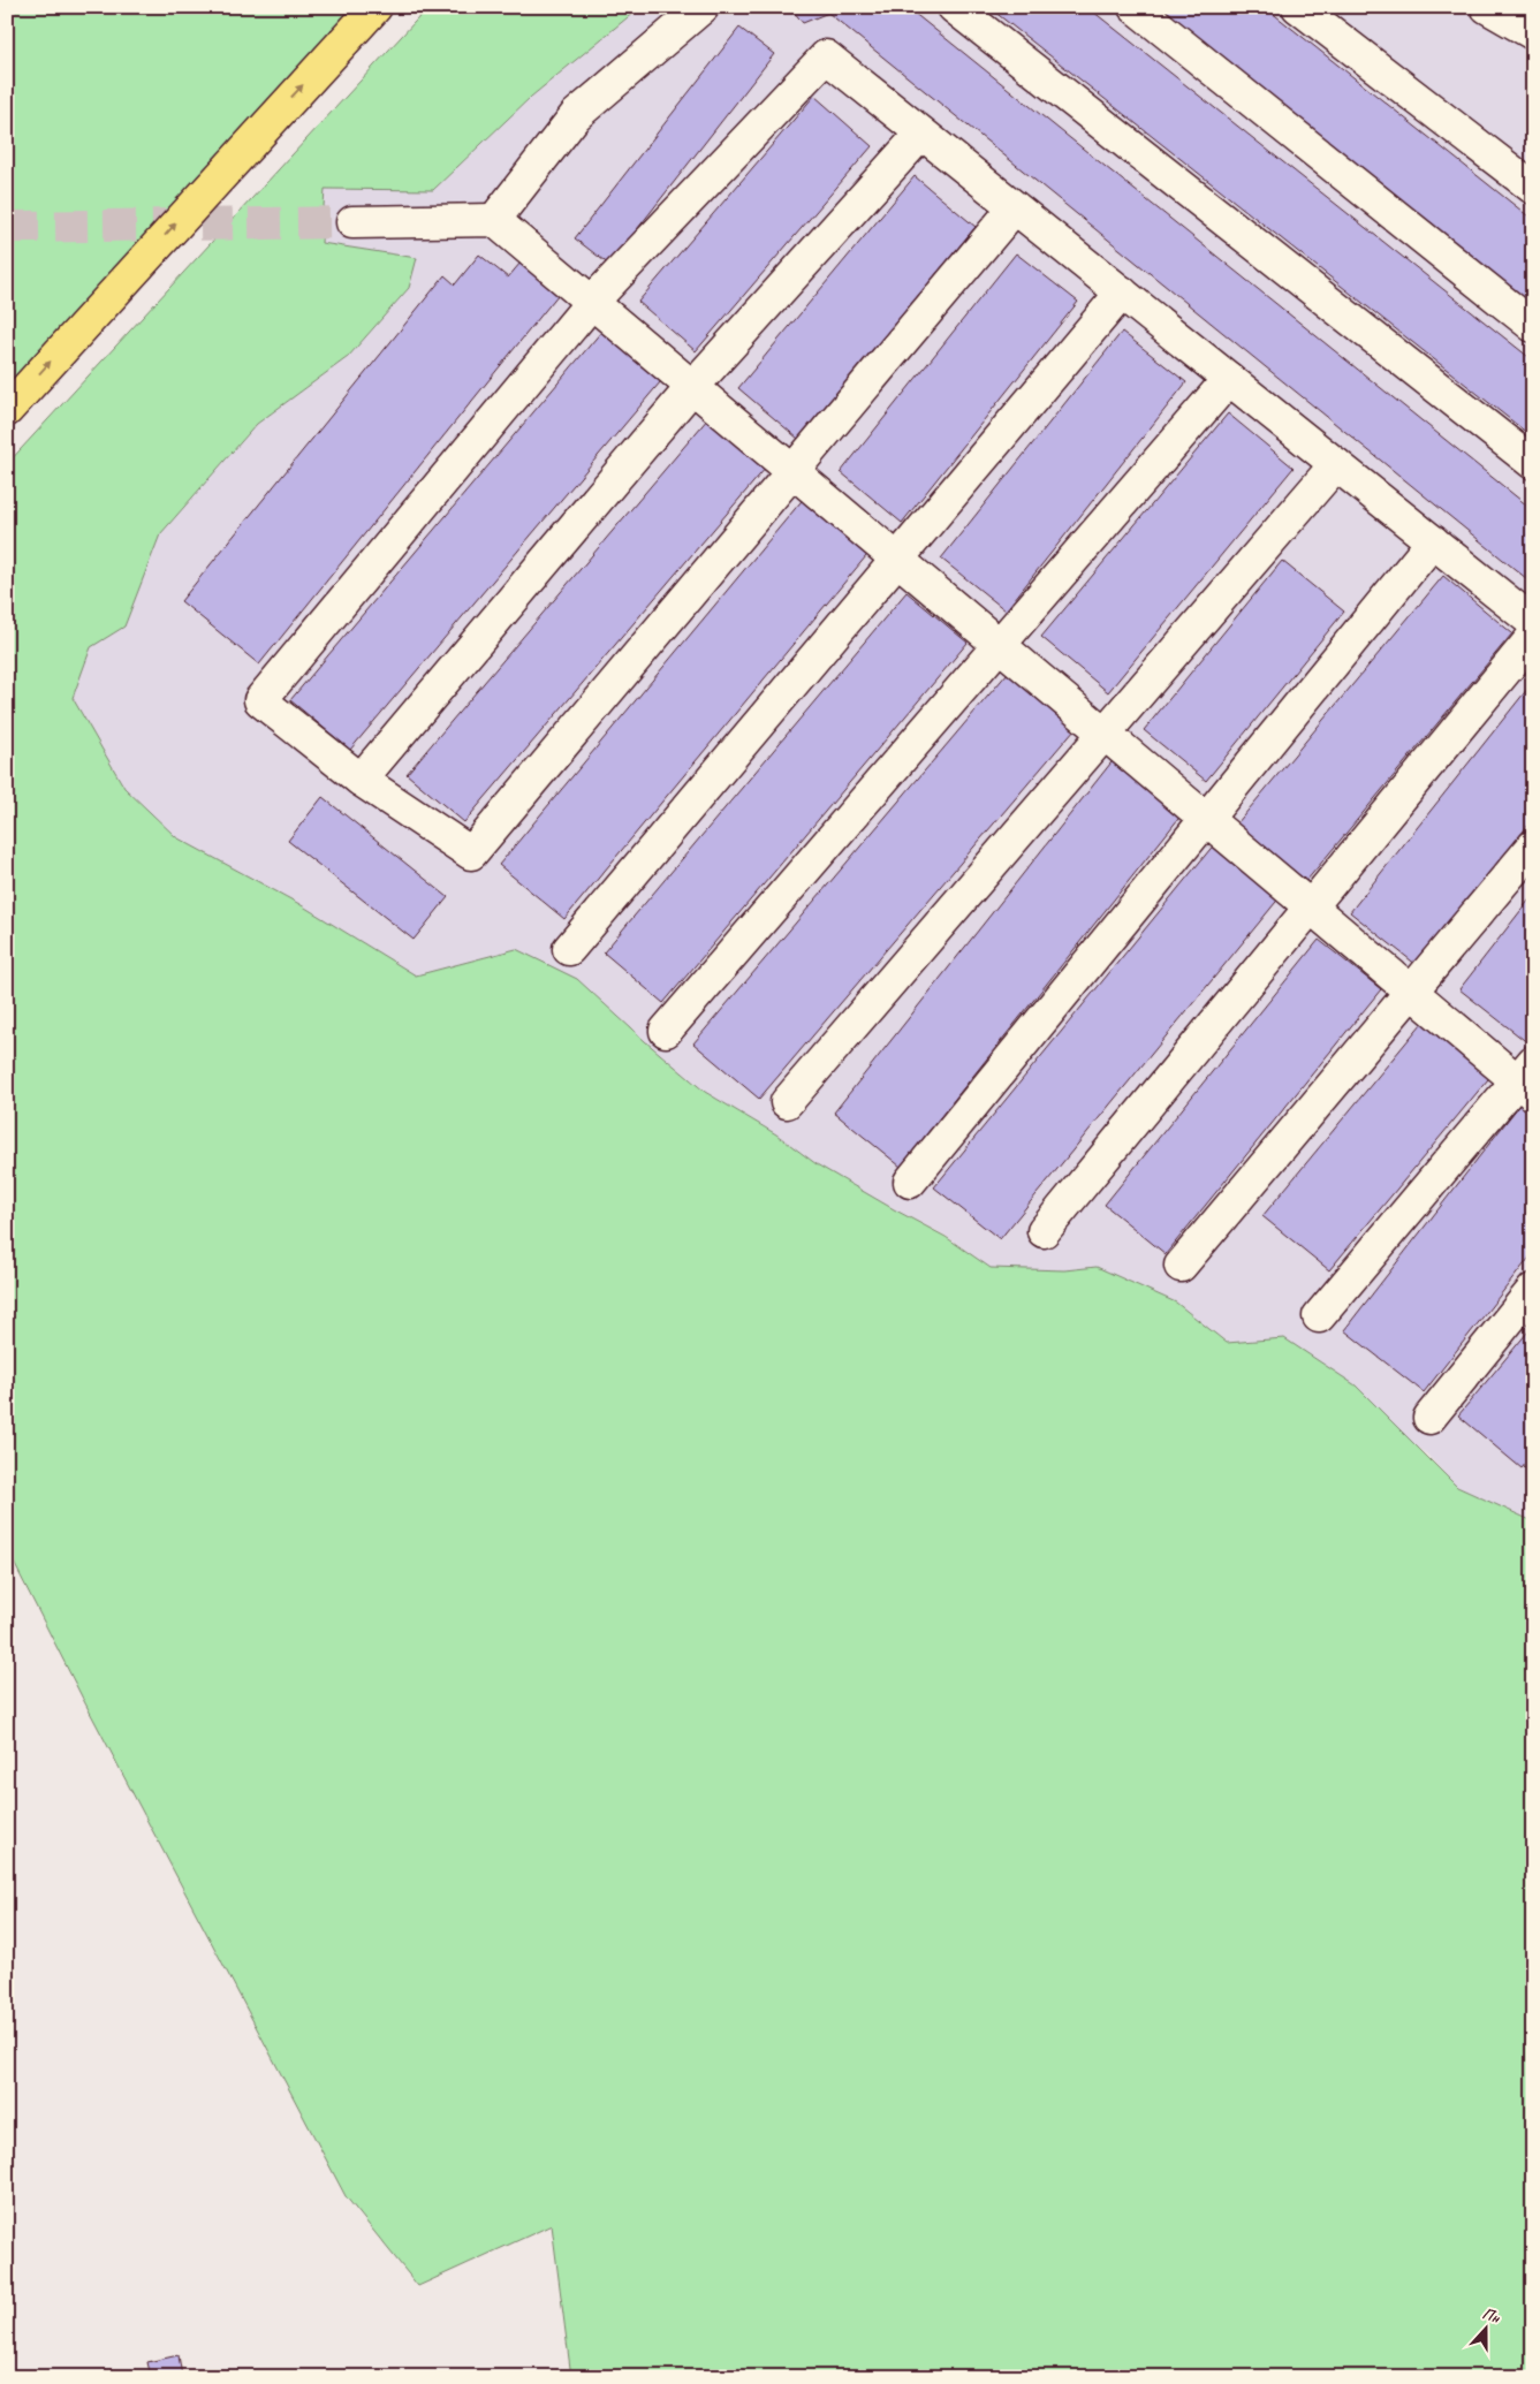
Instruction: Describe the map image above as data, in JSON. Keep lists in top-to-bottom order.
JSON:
{
  "north": "top"
}
